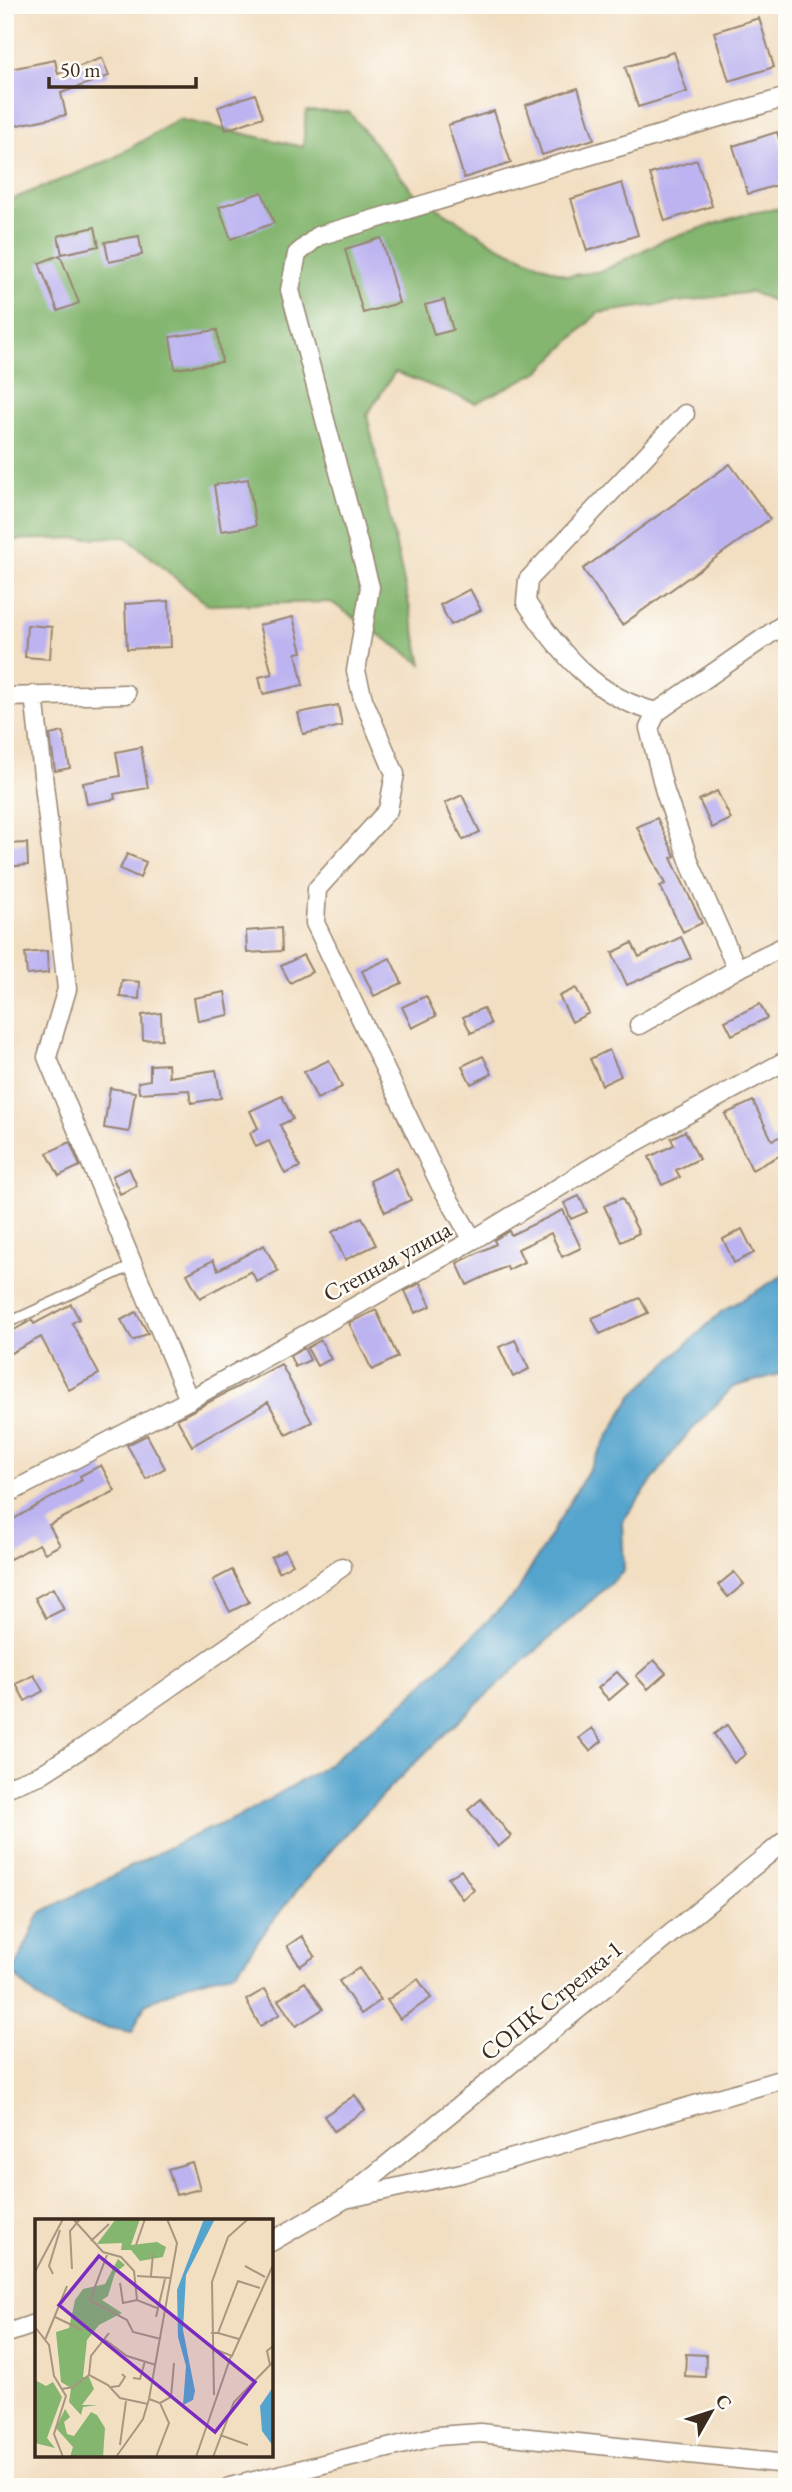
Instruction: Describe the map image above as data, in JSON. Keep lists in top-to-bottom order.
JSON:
{
  "streets": {
    "street": ["Степная улица", "СОПК Стрелка-1"]
  },
  "scale_bar": "50 m",
  "north": "top right"
}
